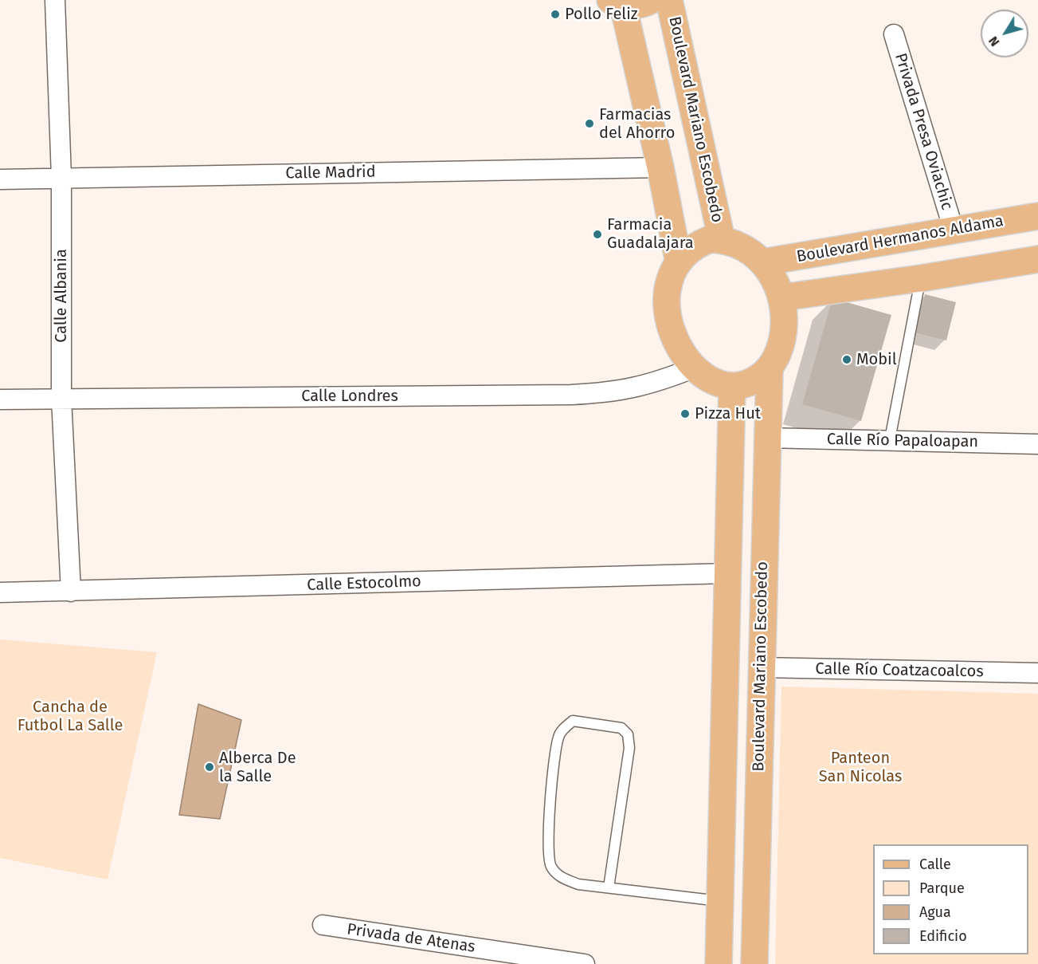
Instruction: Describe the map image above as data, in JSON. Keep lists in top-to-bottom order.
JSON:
{
  "streets": {
    "main road": ["Boulevard Mariano Escobedo", "Boulevard Hermanos Aldama"],
    "street": [
      "Privada Presa Oviachic",
      "Calle Madrid",
      "Calle Albania",
      "Calle Londres",
      "Calle Río Papaloapan",
      "Calle Estocolmo",
      "Calle Río Coatzacoalcos",
      "Privada de Atenas"
    ]
  },
  "crossings": [
    ["Boulevard Mariano Escobedo", "Boulevard Hermanos Aldama"],
    ["Boulevard Mariano Escobedo", "Calle Londres"],
    ["Boulevard Mariano Escobedo", "Calle Río Papaloapan"],
    ["Boulevard Mariano Escobedo", "Calle Río Coatzacoalcos"],
    ["Privada Presa Oviachic", "Boulevard Hermanos Aldama"],
    ["Calle Madrid", "Calle Albania"],
    ["Boulevard Hermanos Aldama", "Calle Londres"],
    ["Calle Albania", "Calle Londres"],
    ["Calle Albania", "Calle Estocolmo"]
  ],
  "parks": ["Cancha de Futbol La Salle", "Panteon San Nicolas"],
  "places": [
    "Pollo Feliz",
    "Farmacias del Ahorro",
    "Farmacia Guadalajara",
    "Mobil",
    "Pizza Hut",
    "Alberca De la Salle"
  ],
  "legend": [
    "Calle",
    "Parque",
    "Agua",
    "Edificio"
  ],
  "north": "bottom left"
}
